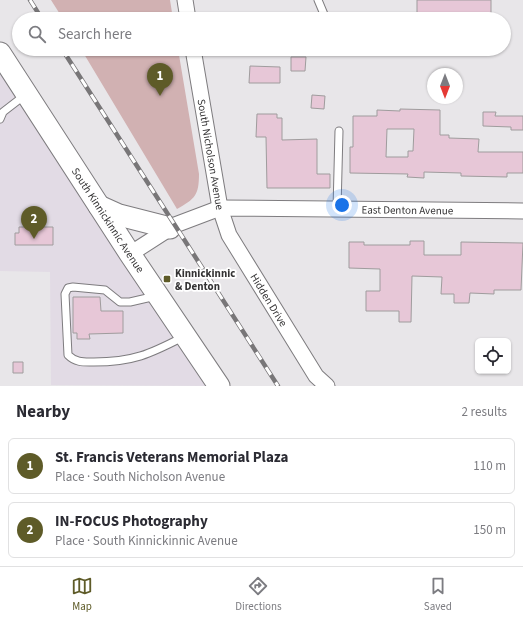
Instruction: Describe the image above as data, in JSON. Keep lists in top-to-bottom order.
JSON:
{
  "streets": {
    "street": [
      "South Nicholson Avenue",
      "East Denton Avenue",
      "South Kinnickinnic Avenue",
      "Hidden Drive"
    ]
  },
  "crossings": [
    ["South Nicholson Avenue", "East Denton Avenue"],
    ["South Nicholson Avenue", "South Kinnickinnic Avenue"],
    ["South Nicholson Avenue", "Hidden Drive"],
    ["East Denton Avenue", "Hidden Drive"]
  ],
  "places": {
    "transit": ["Kinnickinnic & Denton"]
  },
  "north": "bottom",
  "page": {
    "search": "Search here",
    "pins": ["1", "2"],
    "heading": ["Nearby", "2 results"],
    "list": [
      {
        "mark": "1",
        "name": "St. Francis Veterans Memorial Plaza",
        "note": "Place · South Nicholson Avenue",
        "value": "110 m"
      },
      {
        "mark": "2",
        "name": "IN-FOCUS Photography",
        "note": "Place · South Kinnickinnic Avenue",
        "value": "150 m"
      }
    ],
    "nav": ["Map", "Directions", "Saved"]
  }
}
